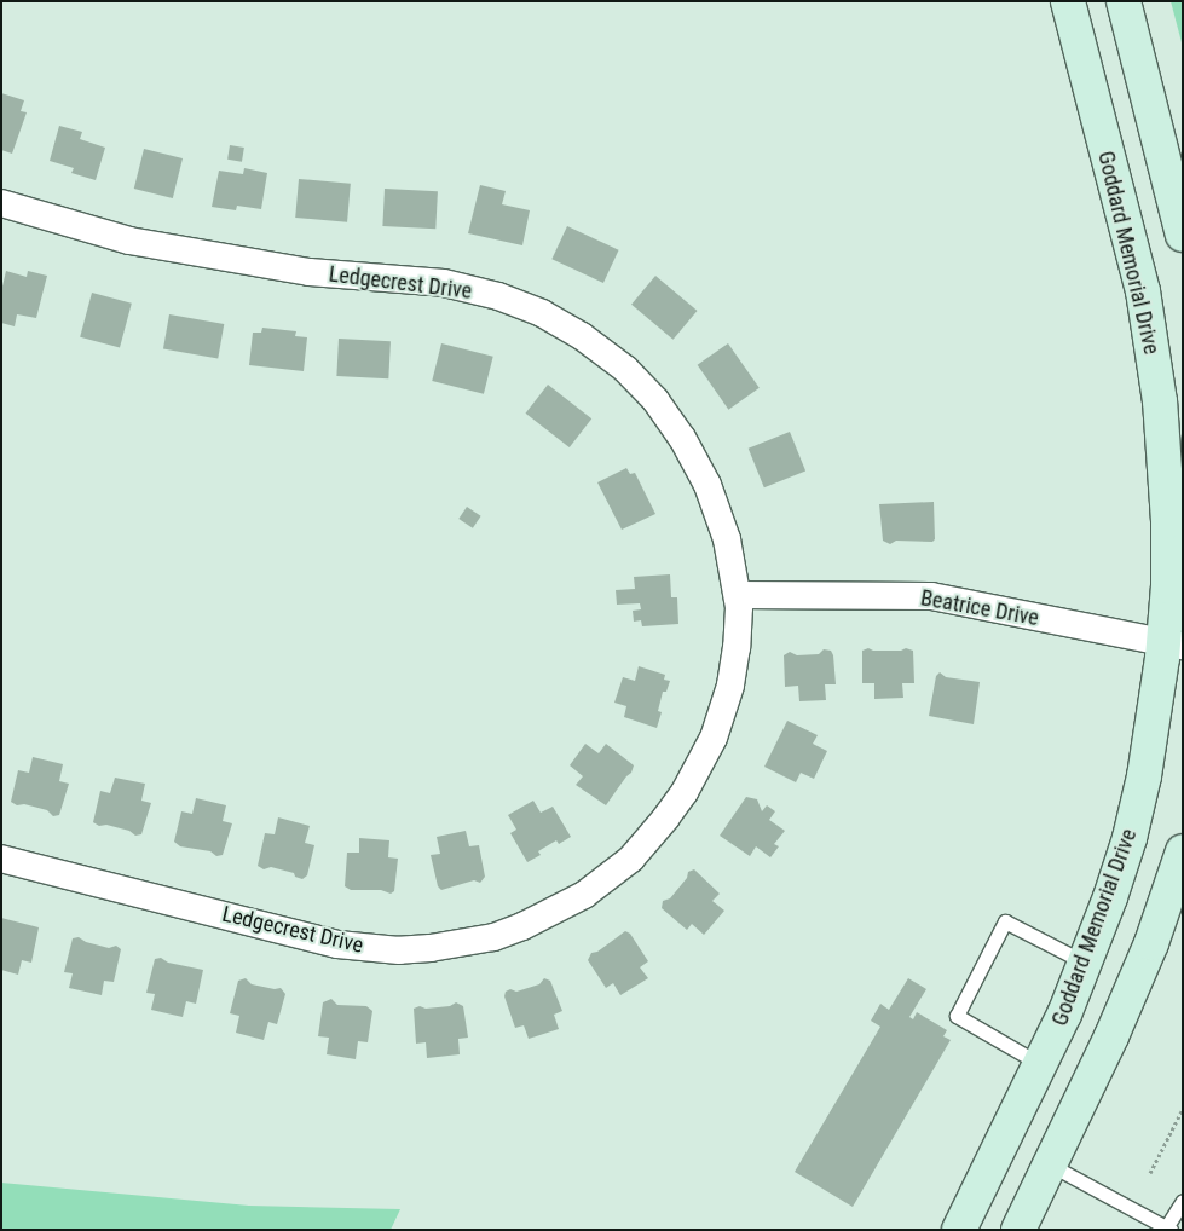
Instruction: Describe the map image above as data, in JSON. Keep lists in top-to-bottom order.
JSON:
{
  "streets": {
    "main road": ["Goddard Memorial Drive"],
    "street": ["Ledgecrest Drive", "Beatrice Drive"]
  },
  "crossings": [
    ["Goddard Memorial Drive", "Beatrice Drive"],
    ["Ledgecrest Drive", "Beatrice Drive"]
  ]
}
